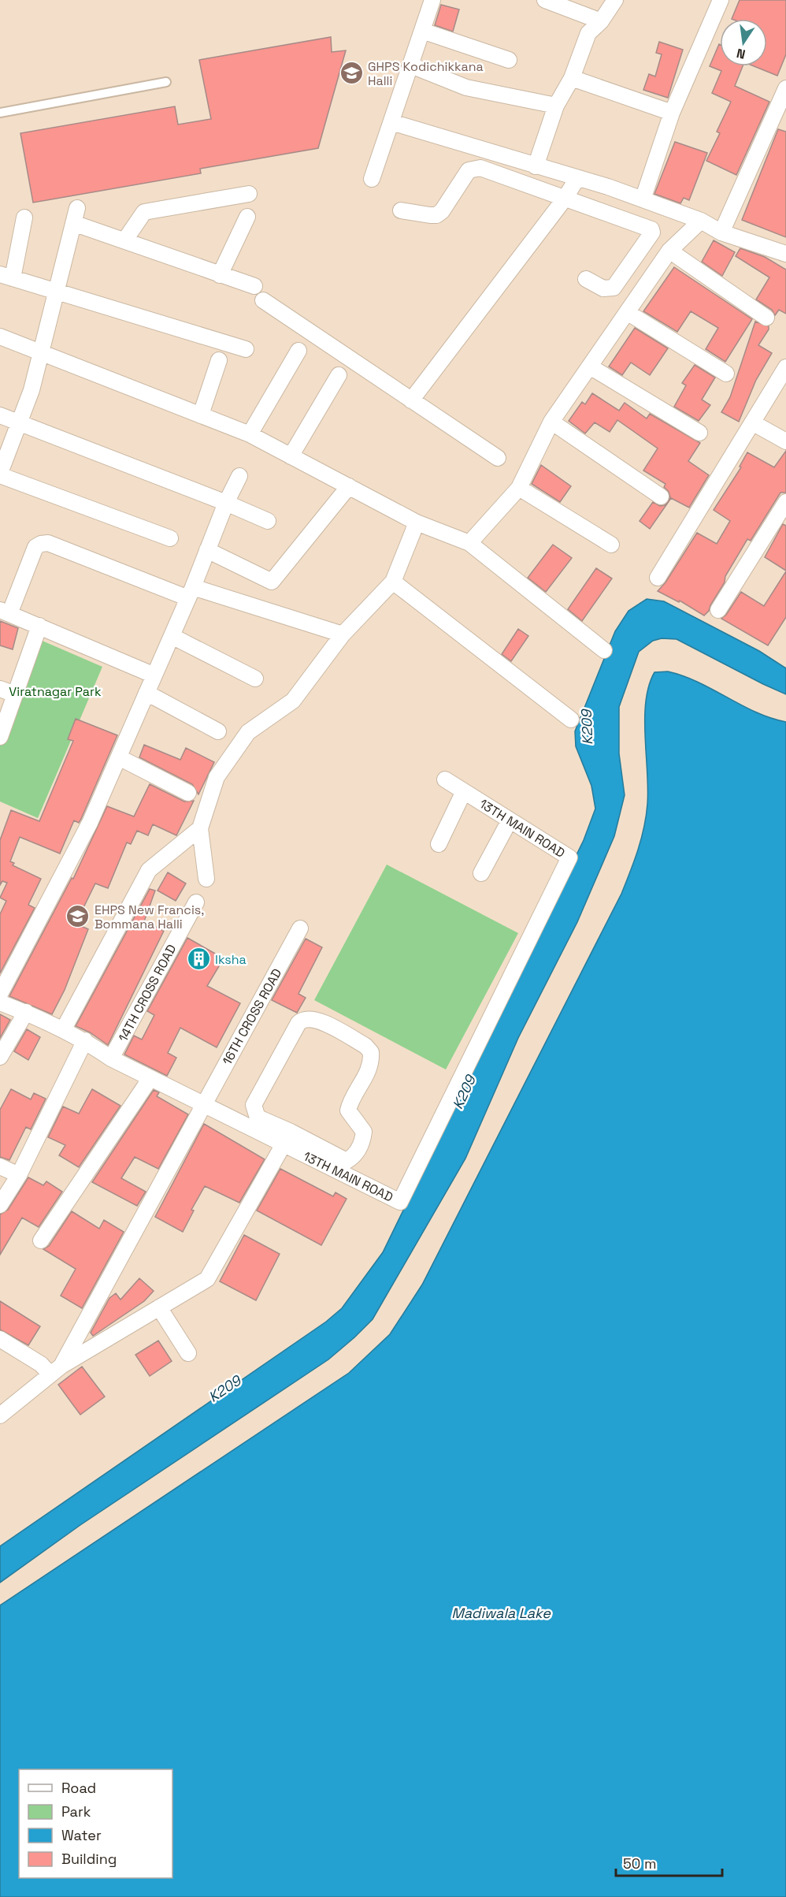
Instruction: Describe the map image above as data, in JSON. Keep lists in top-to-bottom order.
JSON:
{
  "streets": {
    "street": ["13TH MAIN ROAD", "14TH CROSS ROAD", "16TH CROSS ROAD"]
  },
  "crossings": [
    ["13TH MAIN ROAD", "14TH CROSS ROAD"],
    ["13TH MAIN ROAD", "16TH CROSS ROAD"]
  ],
  "water": ["K209", "Madiwala Lake"],
  "parks": ["Viratnagar Park"],
  "places": {
    "school or university": ["GHPS Kodichikkana Halli", "EHPS New Francis, Bommana Halli"],
    "building": ["Iksha"]
  },
  "legend": [
    "Road",
    "Park",
    "Water",
    "Building"
  ],
  "scale_bar": "50 m",
  "north": "bottom"
}
